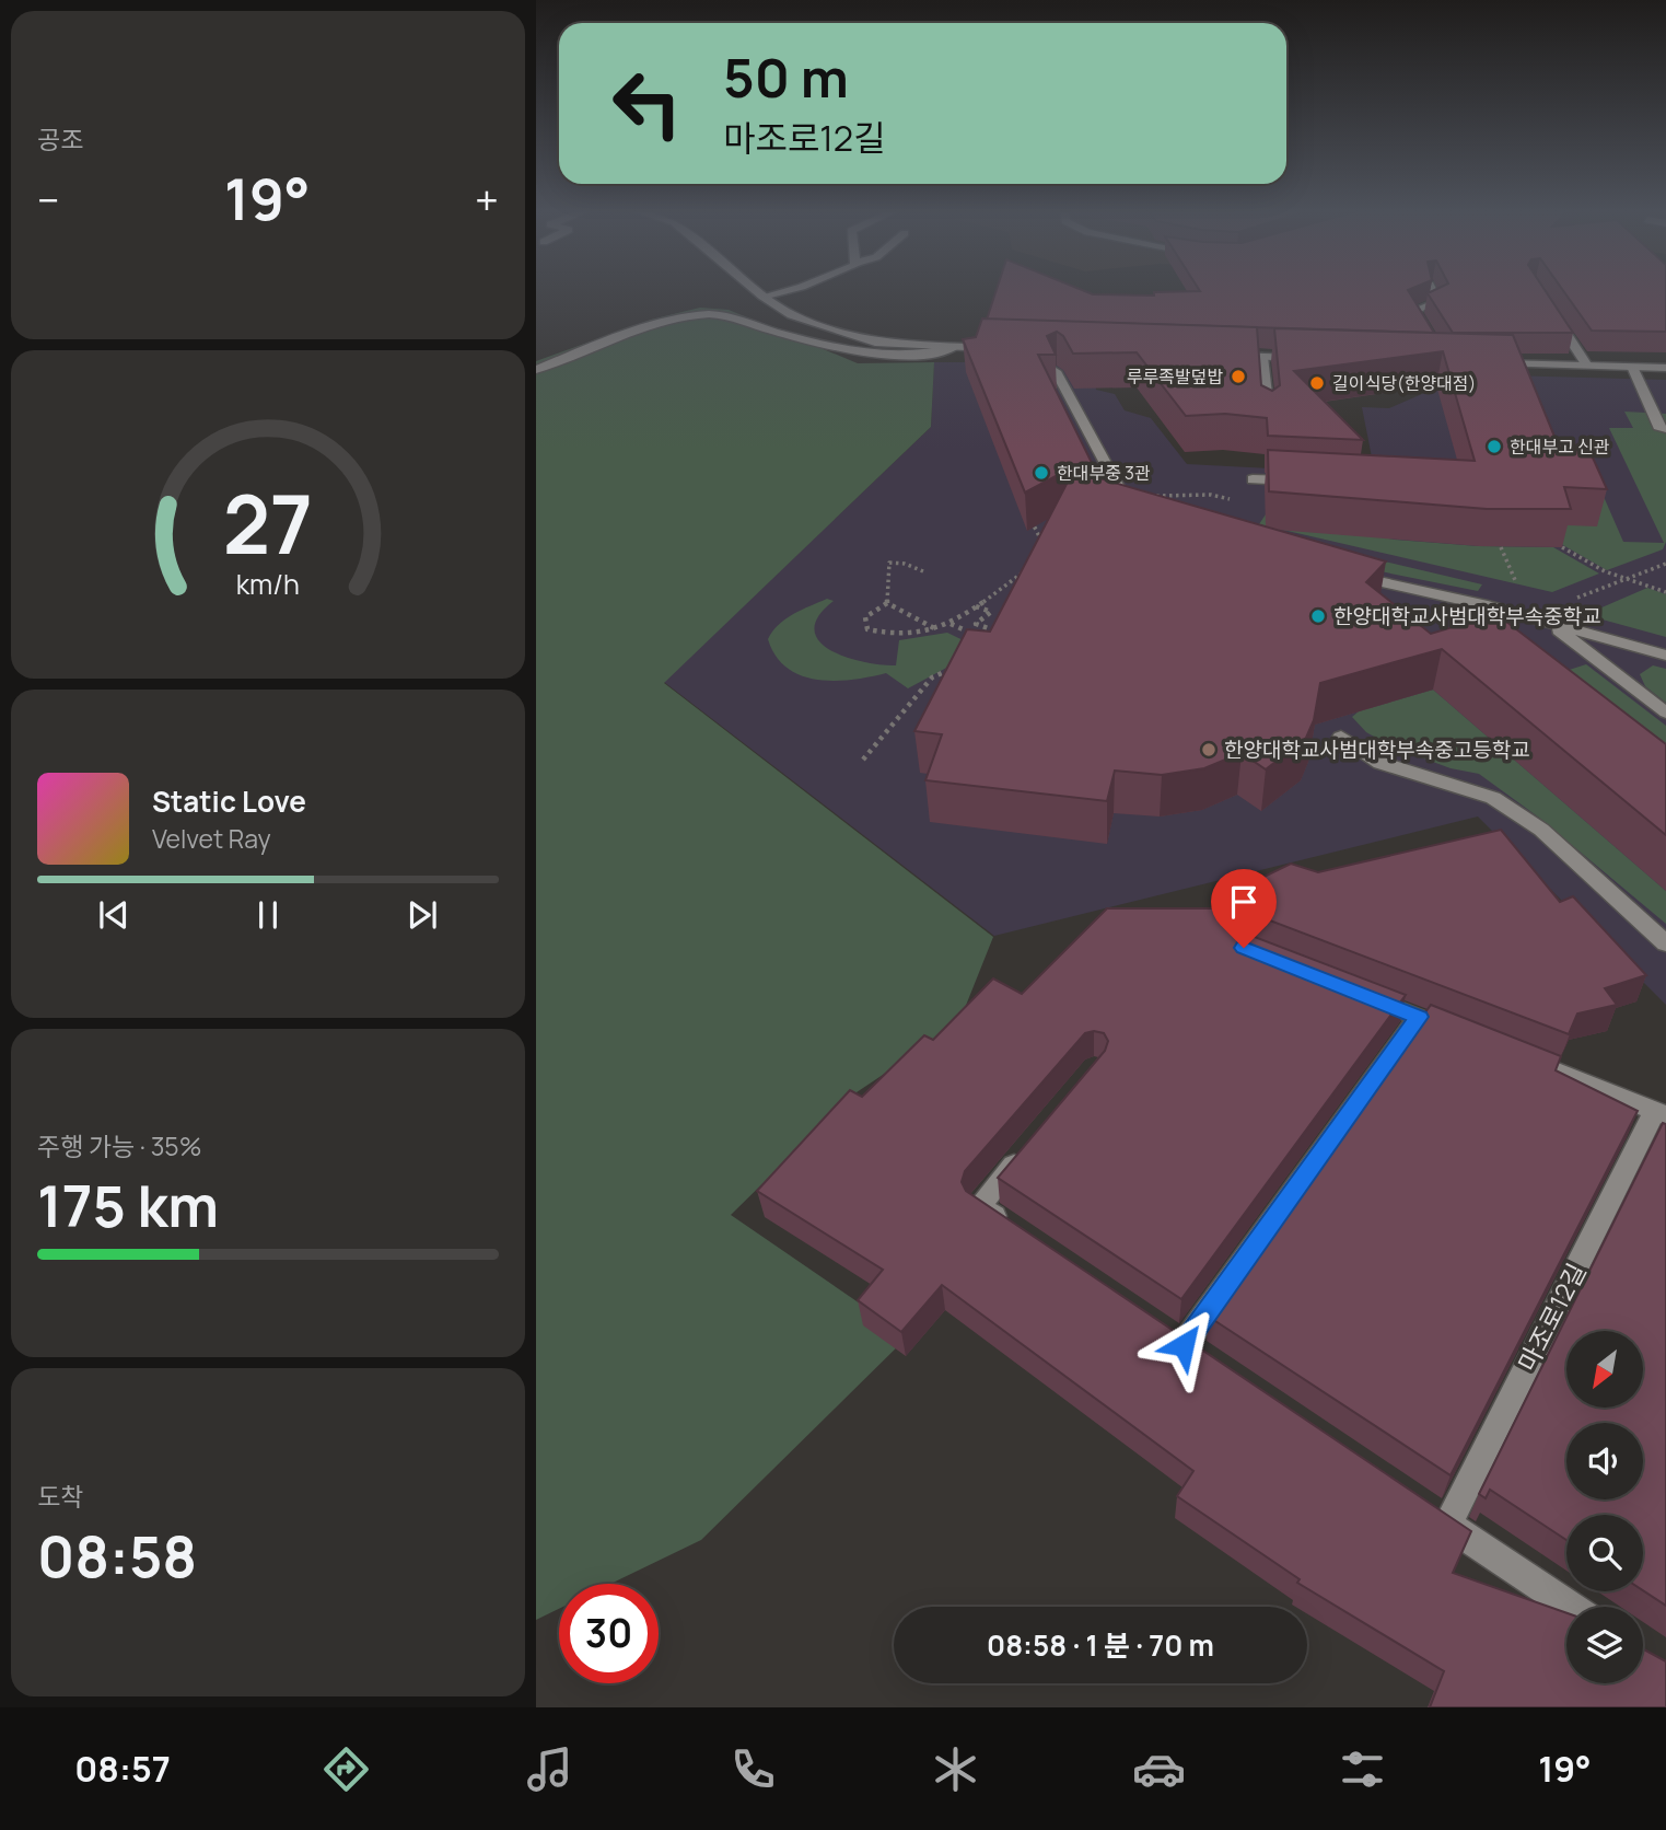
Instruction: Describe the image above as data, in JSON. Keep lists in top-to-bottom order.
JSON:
{
  "streets": {
    "street": ["마조로12길"]
  },
  "places": [
    "루루족발덮밥",
    "길이식당(한양대점)",
    "한대부고 신관",
    "한대부중 3관",
    "한양대학교사범대학부속중학교",
    "한양대학교사범대학부속중고등학교"
  ],
  "north": "bottom left",
  "page": {
    "tile": [
      "공조",
      ["주행 가능 · 35%", "175 km"],
      ["도착", "08:58"]
    ],
    "turn": ["50 m", "마조로12길"],
    "heat": ["−", "19°", "+"],
    "song": ["Static Love", "Velvet Ray"],
    "limit": "30",
    "trip": "08:58 · 1 분 · 70 m",
    "tabs": ["08:57", "19°"],
    "gauge": ["27", "km/h"]
  }
}
